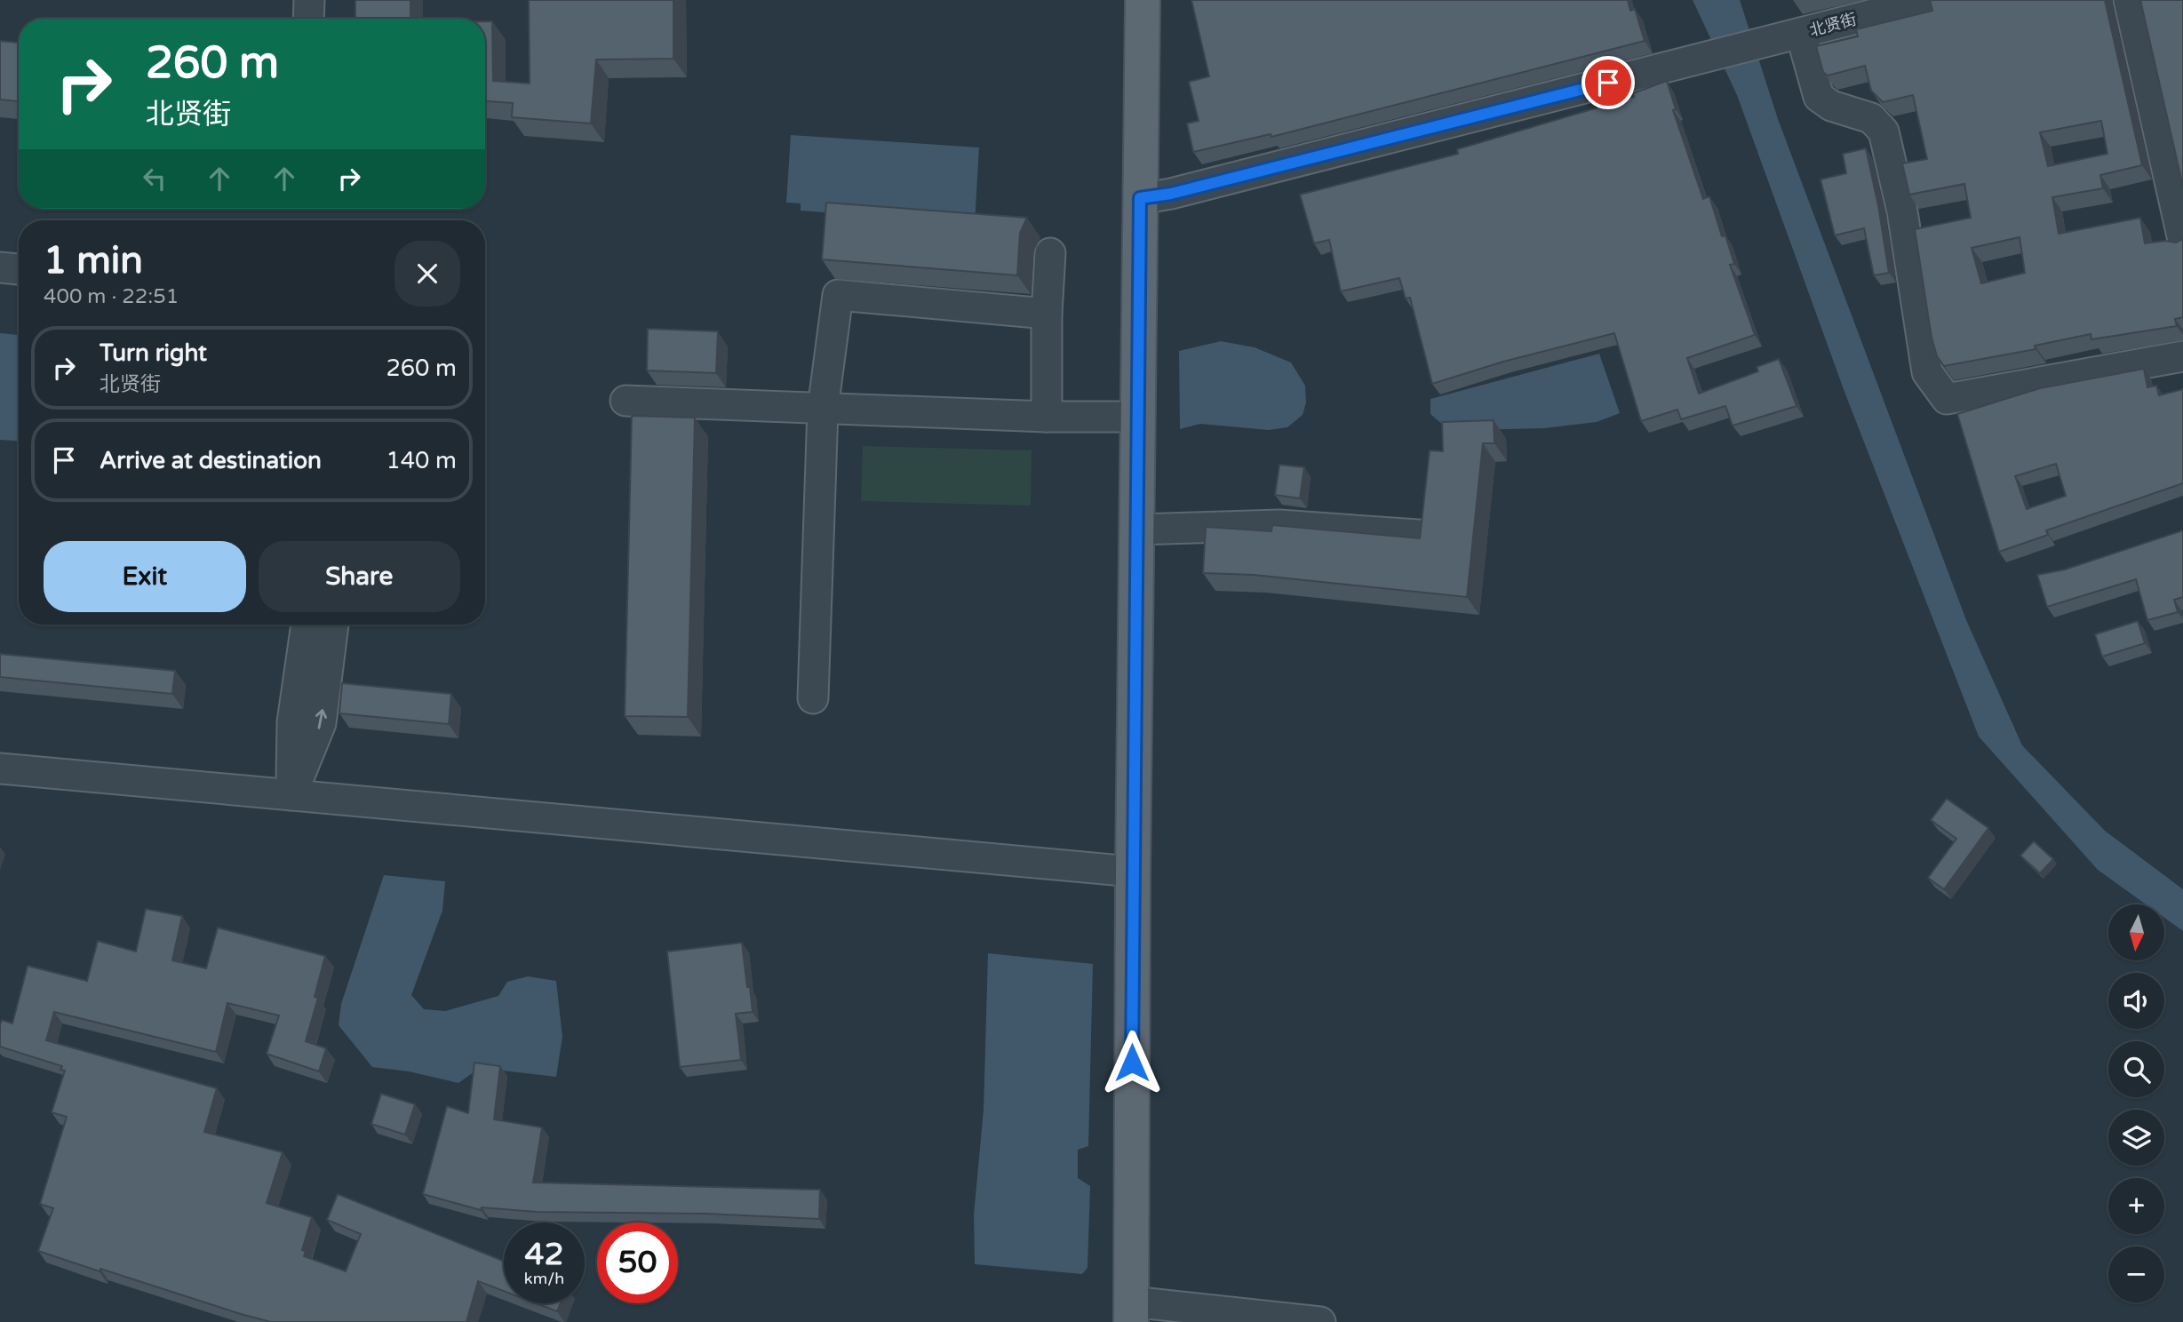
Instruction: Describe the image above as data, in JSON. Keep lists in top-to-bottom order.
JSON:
{
  "streets": {
    "street": ["北贤街"]
  },
  "north": "bottom",
  "page": {
    "turn": ["260 m", "北贤街"],
    "heading": ["1 min", "400 m · 22:51"],
    "list": [
      {
        "name": "Turn right",
        "note": "北贤街",
        "value": "260 m"
      },
      {
        "name": "Arrive at destination",
        "value": "140 m"
      }
    ],
    "buttons": ["Exit", "Share"],
    "map_buttons": ["+", "−"],
    "speed": "42 km/h",
    "limit": "50"
  }
}
